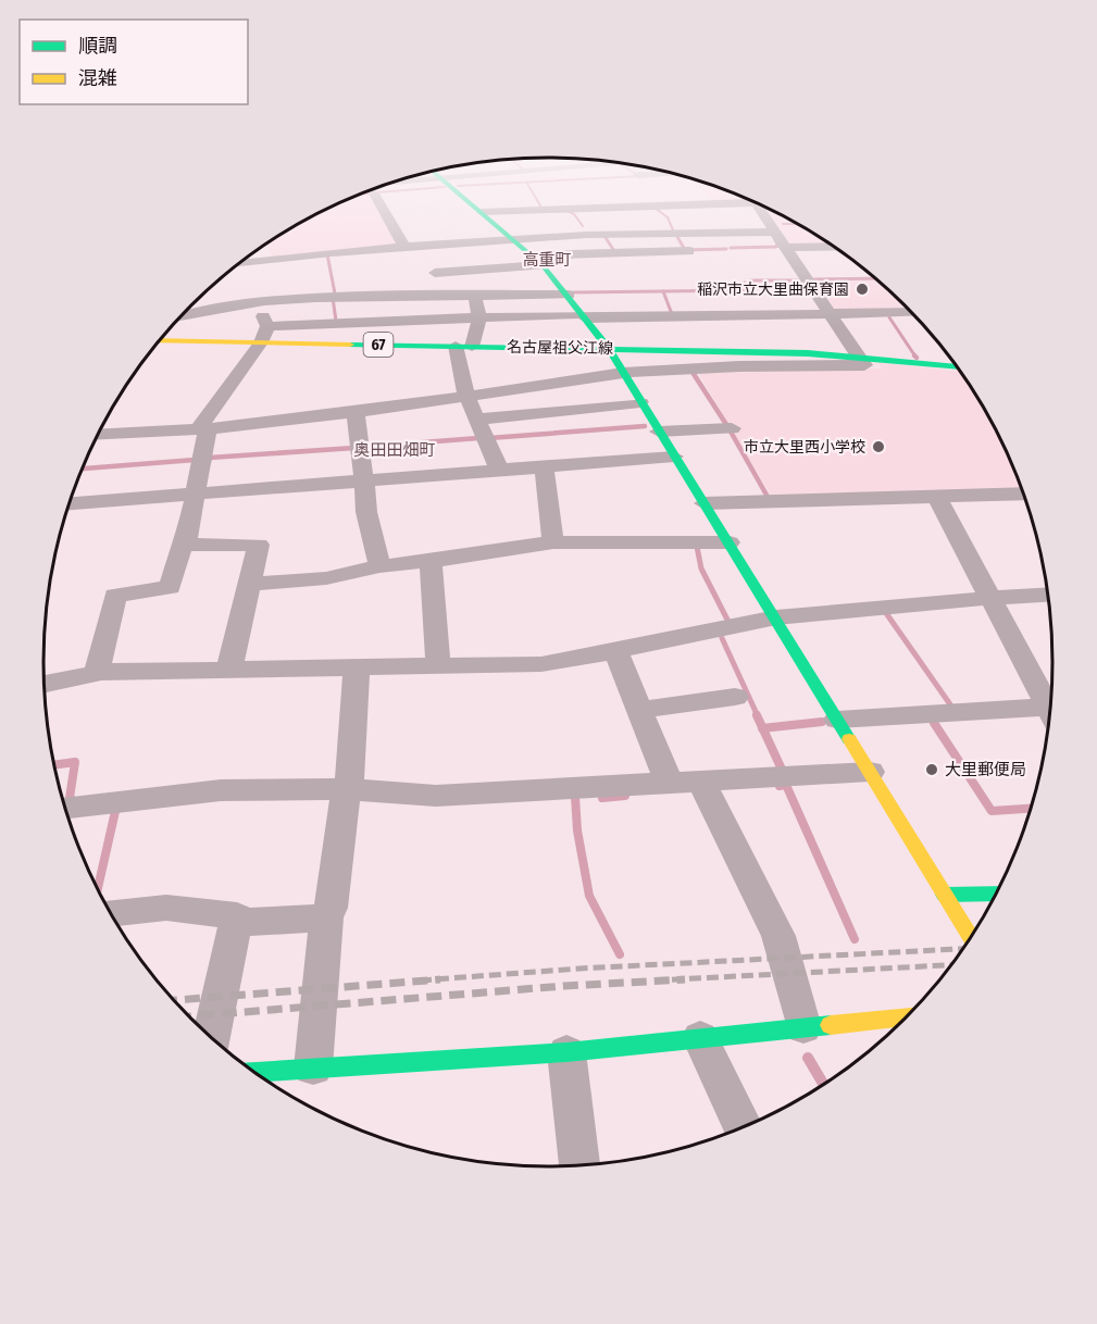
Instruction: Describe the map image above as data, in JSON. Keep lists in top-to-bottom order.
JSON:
{
  "streets": {
    "main road": ["67", "名古屋祖父江線"]
  },
  "districts": ["高重町", "奥田田畑町"],
  "places": ["稲沢市立大里曲保育園", "市立大里西小学校", "大里郵便局"],
  "legend": ["順調", "混雑"]
}
